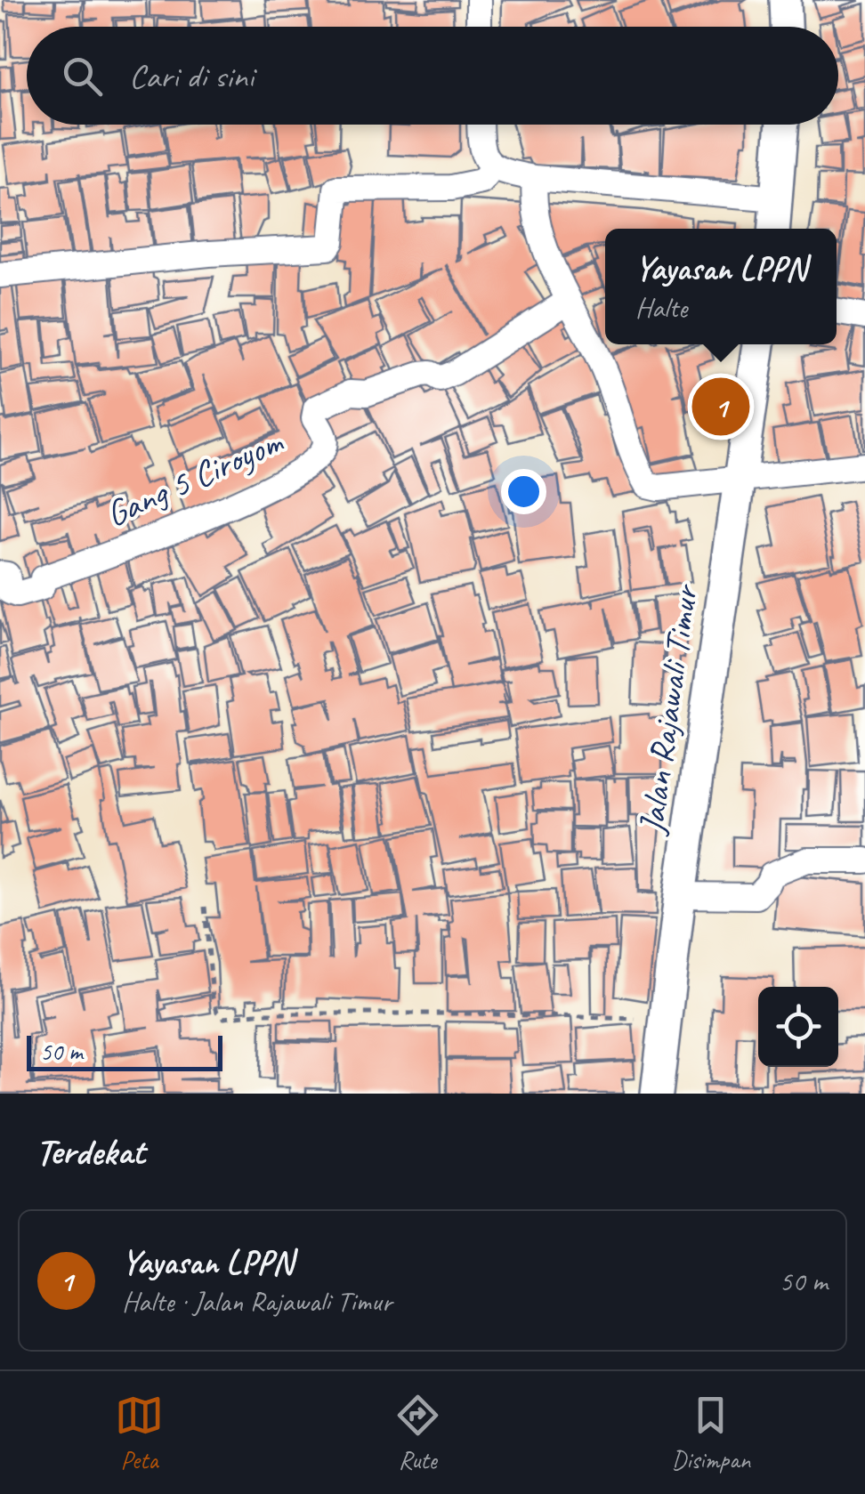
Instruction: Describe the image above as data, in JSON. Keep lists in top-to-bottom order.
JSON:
{
  "streets": {
    "main road": ["Jalan Rajawali Timur"],
    "street": ["Gang 5 Ciroyom"]
  },
  "scale_bar": "50 m",
  "page": {
    "search": "Cari di sini",
    "popup": ["Yayasan LPPN", "Halte"],
    "pins": "1",
    "scale": "50 m",
    "heading": "Terdekat",
    "list": [
      {
        "mark": "1",
        "name": "Yayasan LPPN",
        "note": "Halte · Jalan Rajawali Timur",
        "value": "50 m"
      }
    ],
    "nav": ["Peta", "Rute", "Disimpan"]
  }
}
